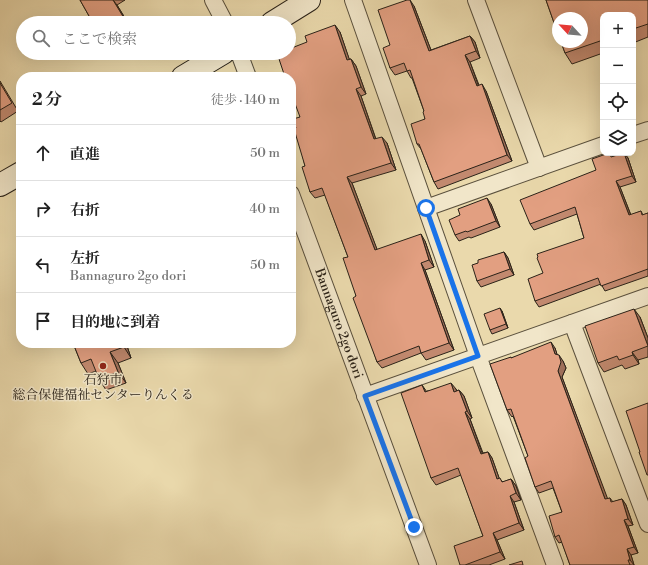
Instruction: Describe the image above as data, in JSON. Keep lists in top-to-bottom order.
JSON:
{
  "streets": {
    "street": ["Bannaguro 2go dori"]
  },
  "places": ["石狩市 総合保健福祉センターりんくる"],
  "north": "top left",
  "page": {
    "map_buttons": ["+", "−"],
    "search": "ここで検索",
    "heading": ["2 分", "徒歩 · 140 m"],
    "list": [
      ["直進", "50 m"],
      ["右折", "40 m"],
      ["左折", "Bannaguro 2go dori", "50 m"],
      "目的地に到着"
    ]
  }
}
